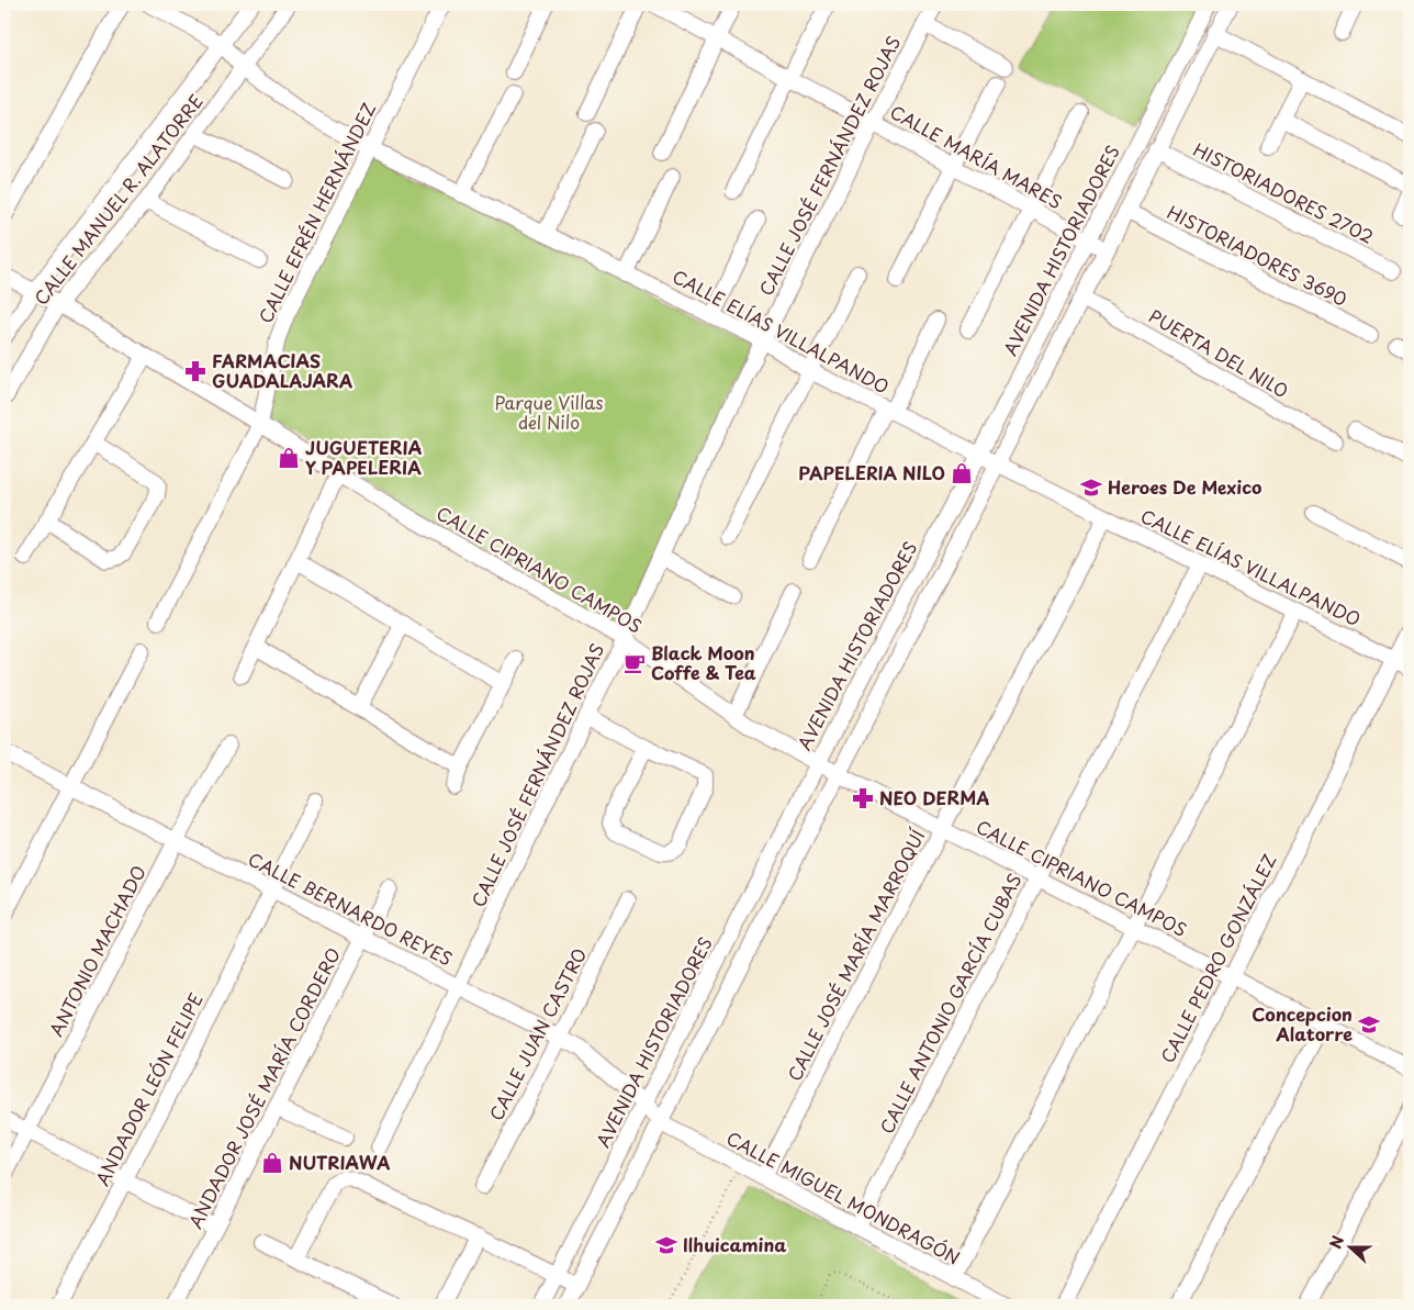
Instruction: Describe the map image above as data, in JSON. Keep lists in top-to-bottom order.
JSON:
{
  "streets": {
    "street": [
      "CALLE MARÍA MARES",
      "CALLE JOSÉ FERNÁNDEZ ROJAS",
      "HISTORIADORES 2702",
      "CALLE MANUEL R. ALATORRE",
      "CALLE EFRÉN HERNÁNDEZ",
      "AVENIDA HISTORIADORES",
      "HISTORIADORES 3690",
      "CALLE ELÍAS VILLALPANDO",
      "PUERTA DEL NILO",
      "CALLE CIPRIANO CAMPOS",
      "CALLE BERNARDO REYES",
      "ANTONIO MACHADO",
      "CALLE JOSÉ MARÍA MARROQUÍ",
      "CALLE PEDRO GONZÁLEZ",
      "CALLE ANTONIO GARCÍA CUBAS",
      "CALLE JUAN CASTRO",
      "ANDADOR JOSÉ MARÍA CORDERO",
      "ANDADOR LEÓN FELIPE",
      "CALLE MIGUEL MONDRAGÓN"
    ]
  },
  "crossings": [
    ["CALLE MARÍA MARES", "CALLE JOSÉ FERNÁNDEZ ROJAS"],
    ["CALLE MARÍA MARES", "AVENIDA HISTORIADORES"],
    ["CALLE JOSÉ FERNÁNDEZ ROJAS", "CALLE ELÍAS VILLALPANDO"],
    ["CALLE JOSÉ FERNÁNDEZ ROJAS", "CALLE CIPRIANO CAMPOS"],
    ["CALLE JOSÉ FERNÁNDEZ ROJAS", "CALLE BERNARDO REYES"],
    ["CALLE MANUEL R. ALATORRE", "CALLE ELÍAS VILLALPANDO"],
    ["CALLE MANUEL R. ALATORRE", "CALLE CIPRIANO CAMPOS"],
    ["CALLE EFRÉN HERNÁNDEZ", "CALLE ELÍAS VILLALPANDO"],
    ["CALLE EFRÉN HERNÁNDEZ", "CALLE CIPRIANO CAMPOS"],
    ["AVENIDA HISTORIADORES", "CALLE ELÍAS VILLALPANDO"],
    ["AVENIDA HISTORIADORES", "CALLE CIPRIANO CAMPOS"],
    ["AVENIDA HISTORIADORES", "CALLE BERNARDO REYES"],
    ["CALLE ELÍAS VILLALPANDO", "CALLE JOSÉ MARÍA MARROQUÍ"],
    ["CALLE ELÍAS VILLALPANDO", "CALLE PEDRO GONZÁLEZ"],
    ["CALLE ELÍAS VILLALPANDO", "CALLE ANTONIO GARCÍA CUBAS"],
    ["CALLE CIPRIANO CAMPOS", "CALLE JOSÉ MARÍA MARROQUÍ"],
    ["CALLE CIPRIANO CAMPOS", "CALLE PEDRO GONZÁLEZ"],
    ["CALLE CIPRIANO CAMPOS", "CALLE ANTONIO GARCÍA CUBAS"],
    ["CALLE BERNARDO REYES", "ANTONIO MACHADO"],
    ["CALLE BERNARDO REYES", "CALLE JUAN CASTRO"],
    ["CALLE BERNARDO REYES", "ANDADOR JOSÉ MARÍA CORDERO"],
    ["CALLE BERNARDO REYES", "ANDADOR LEÓN FELIPE"],
    ["CALLE BERNARDO REYES", "CALLE MIGUEL MONDRAGÓN"],
    ["CALLE JOSÉ MARÍA MARROQUÍ", "CALLE MIGUEL MONDRAGÓN"],
    ["CALLE ANTONIO GARCÍA CUBAS", "CALLE MIGUEL MONDRAGÓN"]
  ],
  "parks": ["Parque Villas del Nilo"],
  "places": {
    "pharmacy": ["FARMACIAS GUADALAJARA", "NEO DERMA"],
    "shop": ["JUGUETERIA Y PAPELERIA", "PAPELERIA NILO", "NUTRIAWA"],
    "school or university": ["Heroes De Mexico", "Concepcion Alatorre", "Ilhuicamina"],
    "cafe": ["Black Moon Coffe & Tea"]
  },
  "north": "left"
}
